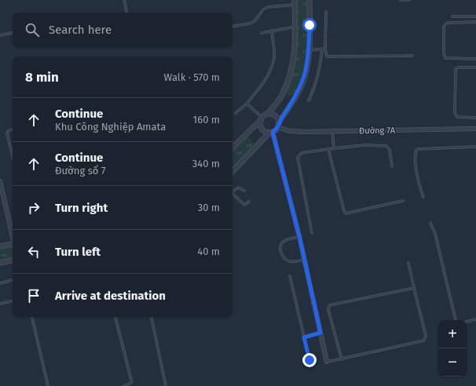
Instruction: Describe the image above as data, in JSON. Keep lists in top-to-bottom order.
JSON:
{
  "streets": {
    "street": ["Đường 7A"]
  },
  "page": {
    "search": "Search here",
    "heading": ["8 min", "Walk · 570 m"],
    "list": [
      ["Continue", "Khu Công Nghiệp Amata", "160 m"],
      ["Continue", "Đường số 7", "340 m"],
      ["Turn right", "30 m"],
      ["Turn left", "40 m"],
      "Arrive at destination"
    ],
    "map_buttons": ["+", "−"]
  }
}
